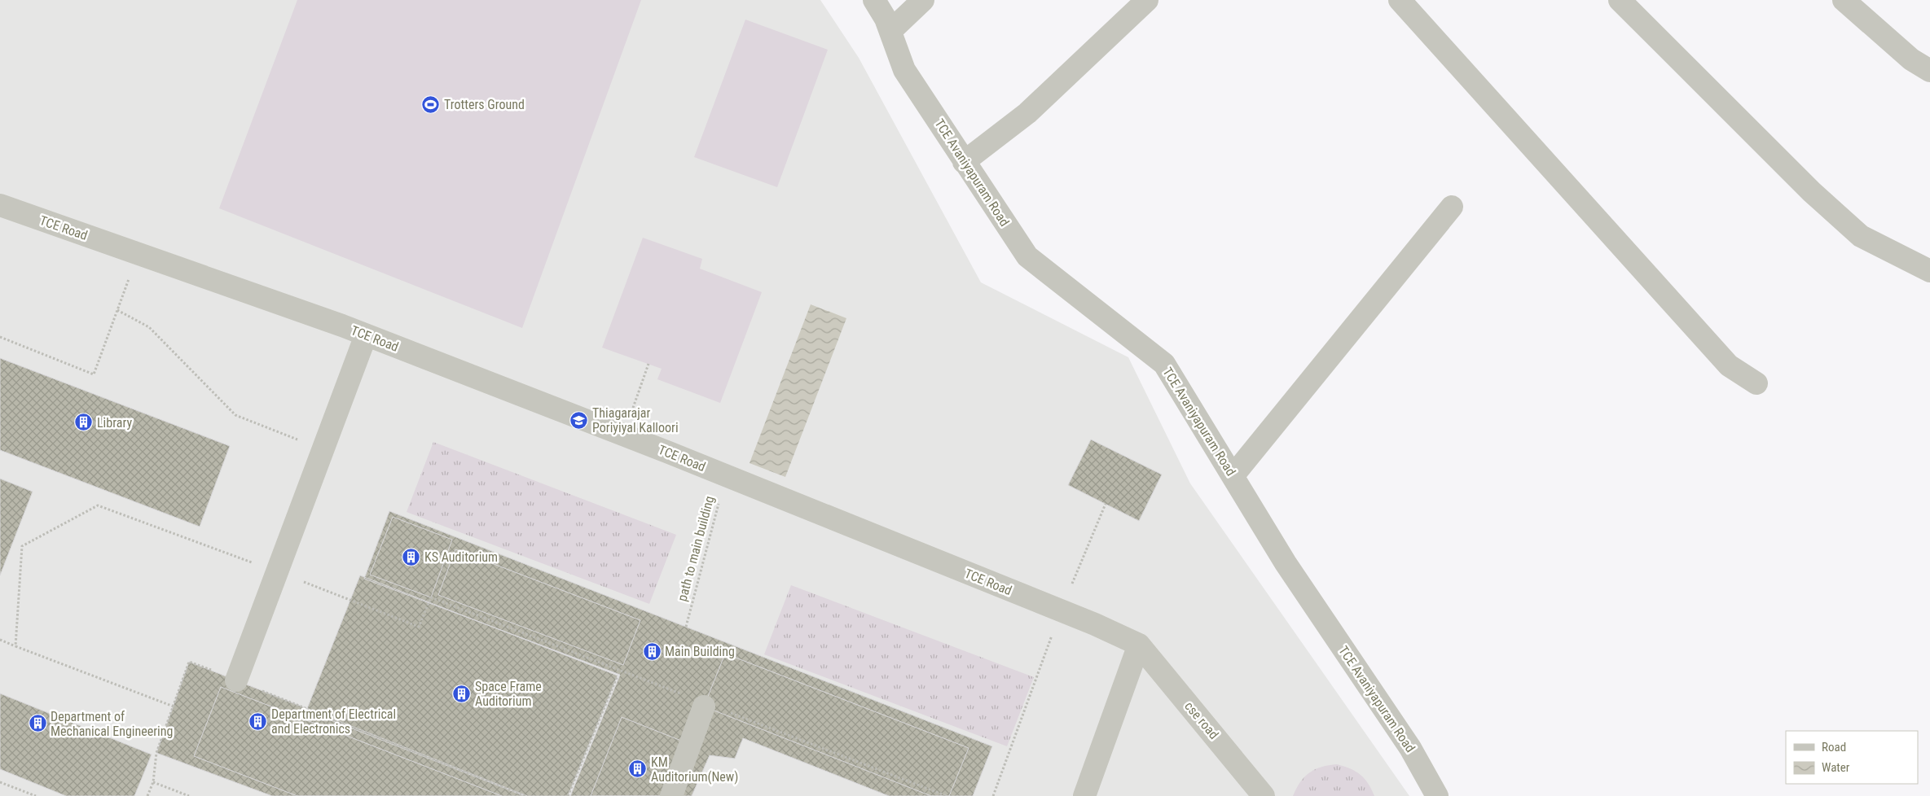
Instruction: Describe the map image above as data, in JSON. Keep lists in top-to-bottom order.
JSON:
{
  "streets": {
    "street": ["TCE Avaniyapuram Road", "TCE Road", "cse road"],
    "path": ["path to main building"]
  },
  "crossings": [
    ["TCE Road", "path to main building"],
    ["TCE Road", "cse road"]
  ],
  "places": {
    "sports": ["Trotters Ground"],
    "school or university": ["Thiagarajar Poriyiyal Kalloori"],
    "building": [
      "Library",
      "KS Auditorium",
      "Main Building",
      "Space Frame Auditorium",
      "Department of Electrical and Electronics",
      "Department of Mechanical Engineering",
      "KM Auditorium(New)"
    ]
  },
  "legend": ["Road", "Water"]
}
